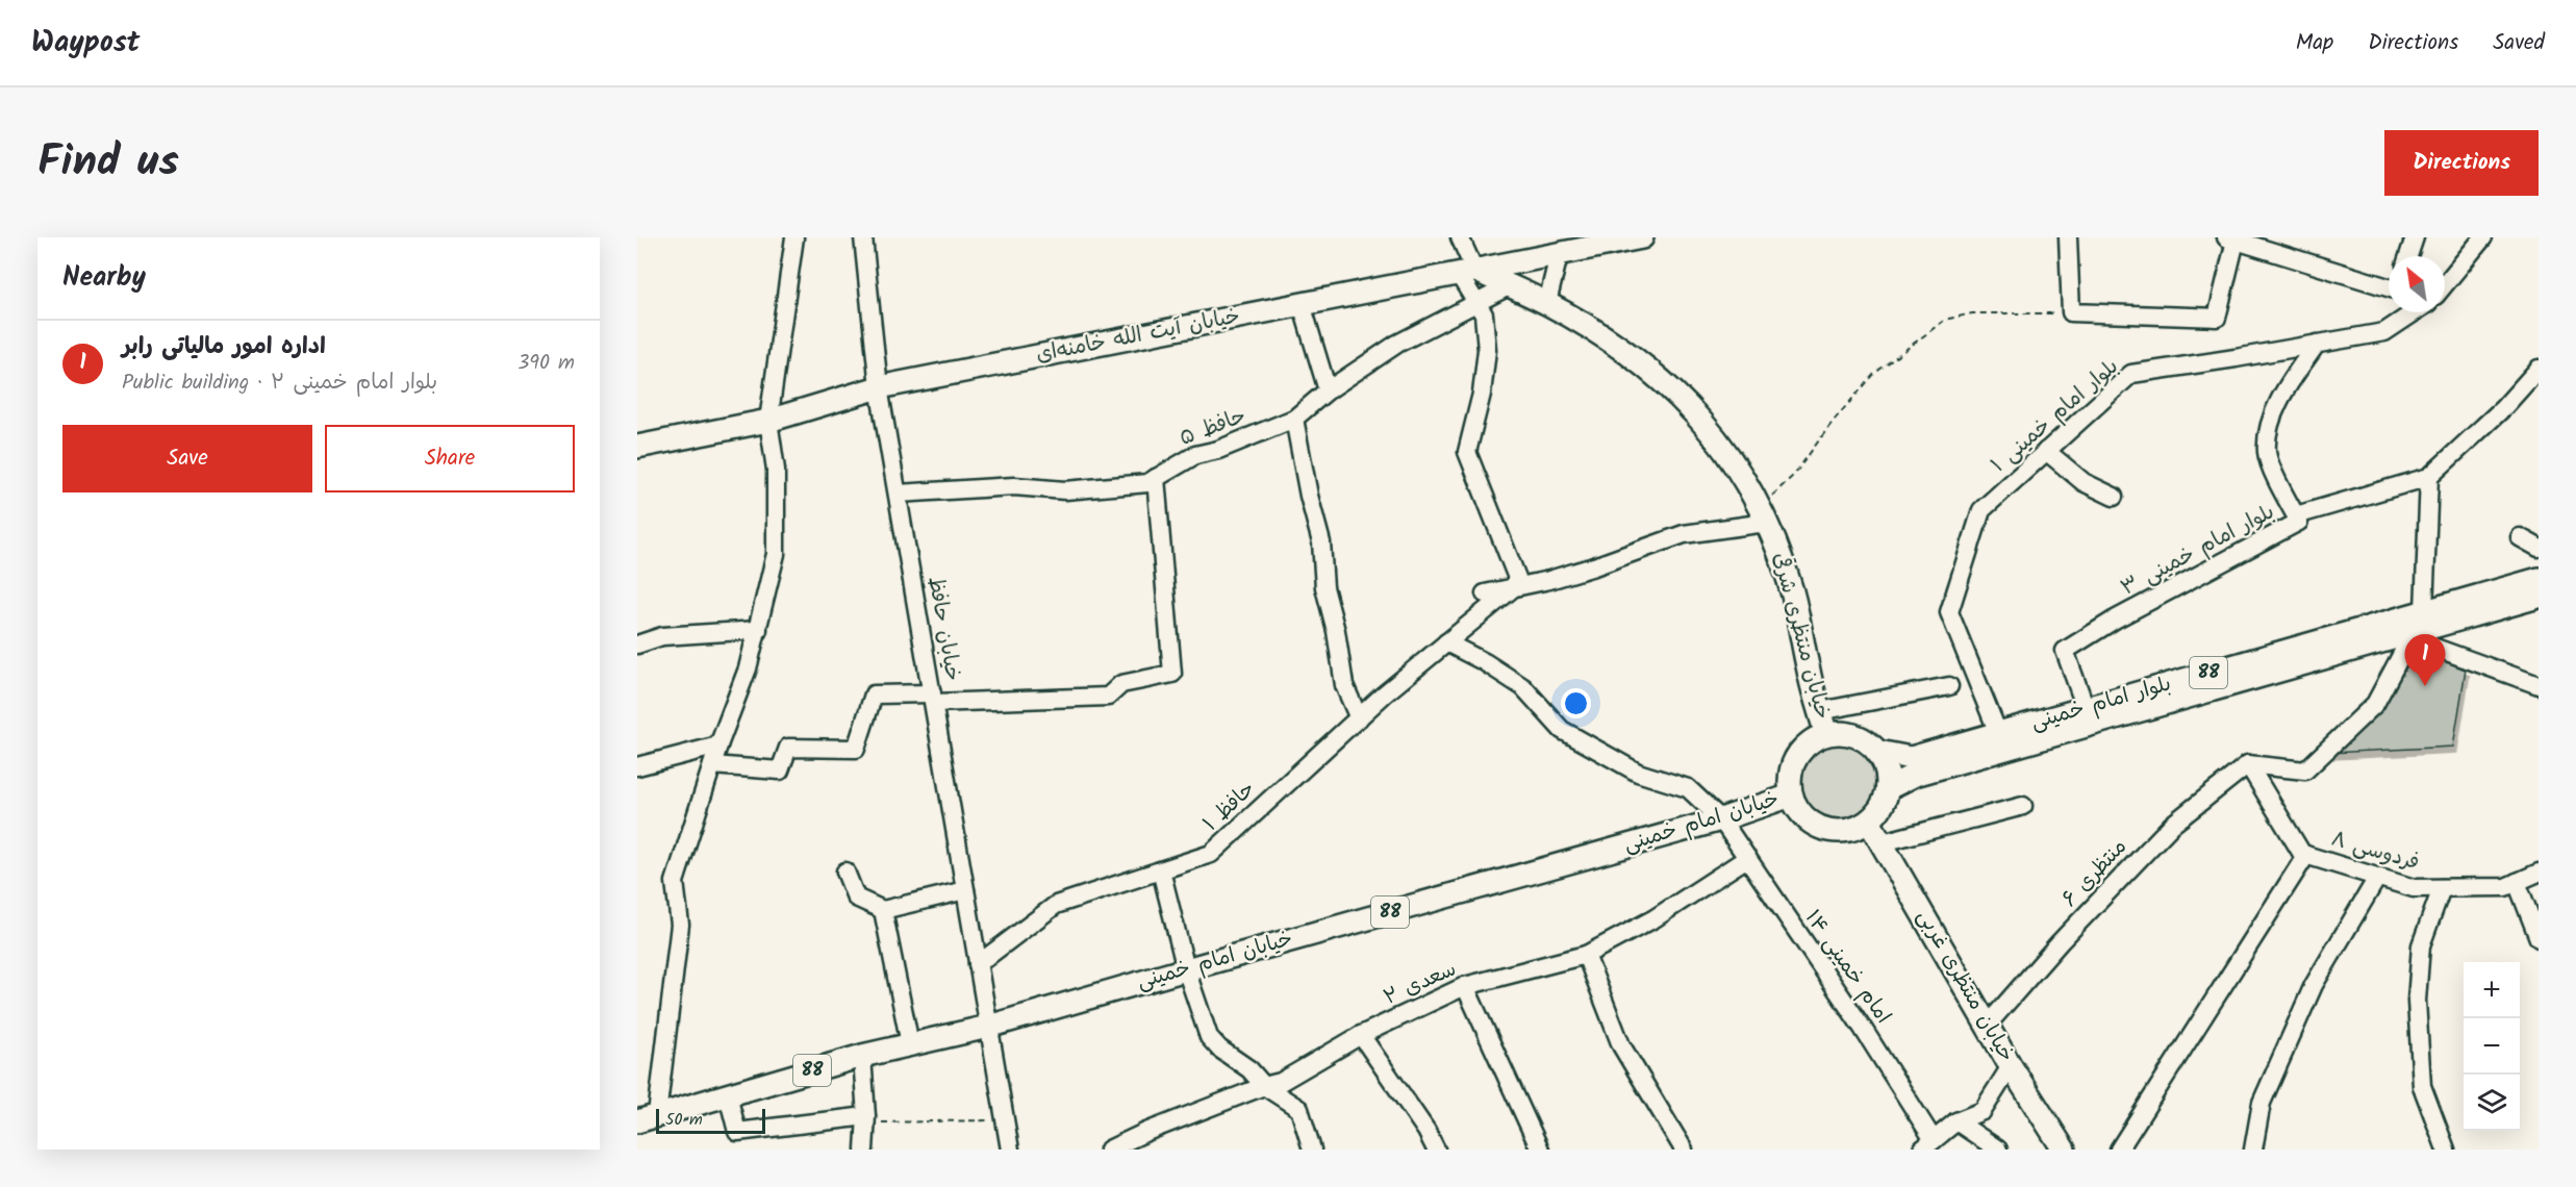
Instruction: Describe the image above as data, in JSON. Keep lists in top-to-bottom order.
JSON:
{
  "streets": {
    "main road": [
      "خیابان آیت الله خامنه‌ای",
      "خیابان منتظری شرقی",
      "88",
      "بلوار امام خمینی",
      "خیابان امام خمینی",
      "خیابان منتظری غربی"
    ],
    "street": [
      "بلوار امام خمینی ۱",
      "حافظ ۵",
      "بلوار امام خمینی ۳",
      "خیابان حافظ",
      "حافظ ۱",
      "فردوسی ۸",
      "منتظری ۶",
      "امام خمینی ۱۴",
      "سعدی ۲"
    ]
  },
  "crossings": [
    ["خیابان آیت الله خامنه‌ای", "خیابان حافظ"],
    ["خیابان آیت الله خامنه‌ای", "خیابان منتظری شرقی"],
    ["بلوار امام خمینی ۱", "بلوار امام خمینی ۳"],
    ["بلوار امام خمینی ۱", "بلوار امام خمینی"],
    ["حافظ ۵", "خیابان حافظ"],
    ["حافظ ۵", "خیابان منتظری شرقی"],
    ["بلوار امام خمینی ۳", "بلوار امام خمینی"],
    ["خیابان حافظ", "حافظ ۱"],
    ["خیابان حافظ", "خیابان امام خمینی"],
    ["خیابان منتظری شرقی", "88"],
    ["خیابان منتظری شرقی", "بلوار امام خمینی"],
    ["خیابان منتظری شرقی", "خیابان امام خمینی"],
    ["خیابان منتظری شرقی", "خیابان منتظری غربی"],
    ["88", "بلوار امام خمینی"],
    ["88", "خیابان امام خمینی"],
    ["88", "خیابان منتظری غربی"],
    ["بلوار امام خمینی", "خیابان امام خمینی"],
    ["بلوار امام خمینی", "خیابان منتظری غربی"],
    ["حافظ ۱", "امام خمینی ۱۴"],
    ["خیابان امام خمینی", "امام خمینی ۱۴"],
    ["خیابان امام خمینی", "خیابان منتظری غربی"],
    ["فردوسی ۸", "منتظری ۶"],
    ["منتظری ۶", "خیابان منتظری غربی"],
    ["امام خمینی ۱۴", "سعدی ۲"]
  ],
  "scale_bar": "50 m",
  "north": "top left",
  "page": {
    "header": "Waypost",
    "nav": ["Map", "Directions", "Saved"],
    "title": "Find us",
    "buttons": [
      "Directions",
      ["Save", "Share"]
    ],
    "heading": "Nearby",
    "list": [
      {
        "mark": "1",
        "name": "اداره امور مالیاتی رابر",
        "note": "Public building · بلوار امام خمینی ۲",
        "value": "390 m"
      }
    ],
    "pins": "1",
    "map_buttons": ["+", "−"],
    "scale": "50 m"
  }
}
